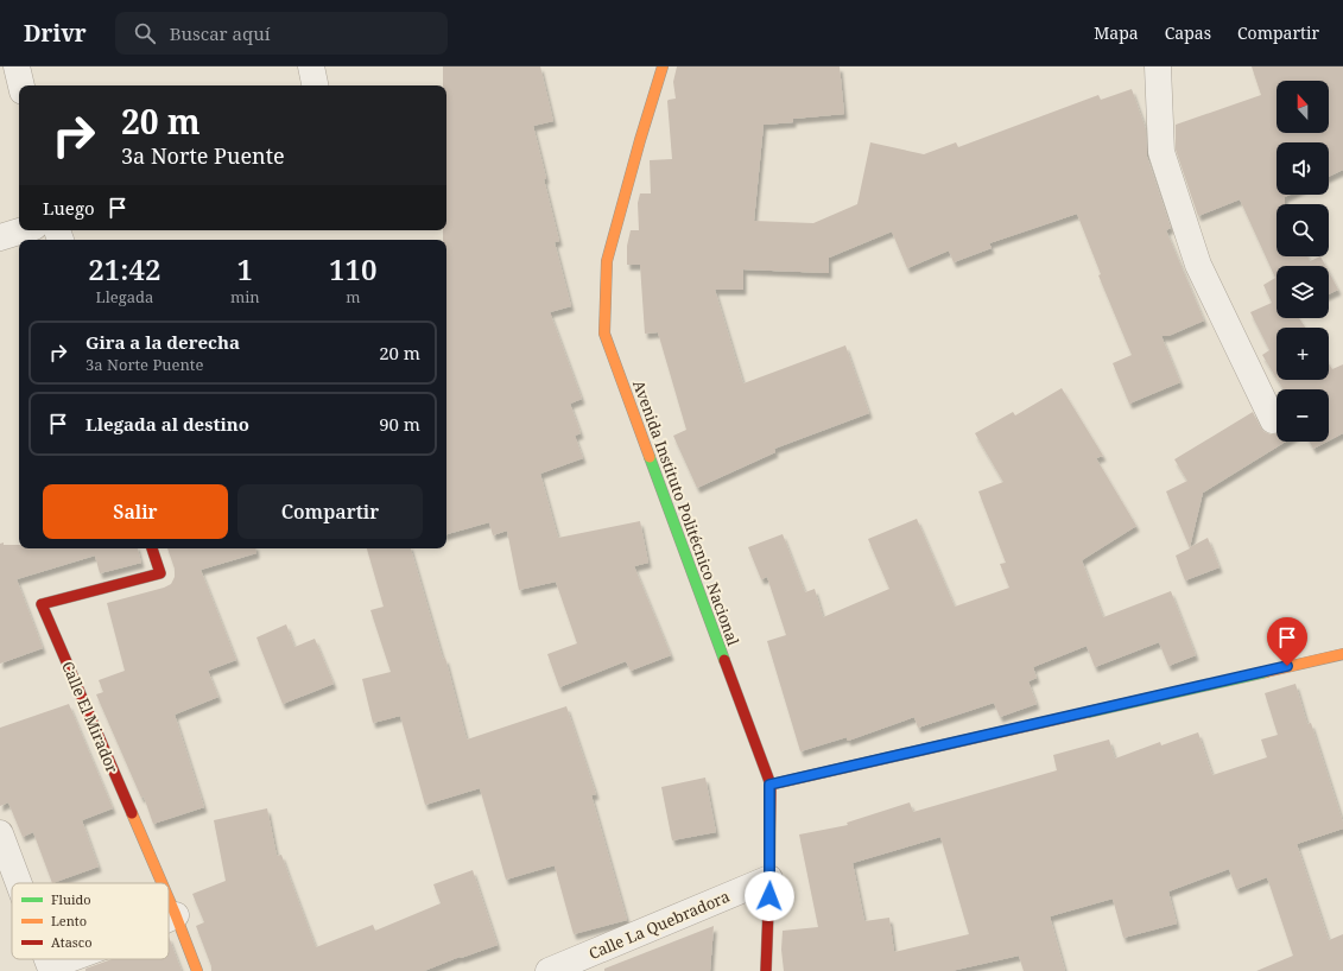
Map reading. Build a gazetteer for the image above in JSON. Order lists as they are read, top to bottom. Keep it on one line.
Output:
{"streets":{"street":["Avenida Instituto Politécnico Nacional","Calle El Mirador","Calle La Quebradora"]},"crossings":[["Avenida Instituto Politécnico Nacional","Calle La Quebradora"]],"legend":["Fluido","Lento","Atasco"],"north":"top","page":{"header":"Drivr","search":"Buscar aquí","nav":["Mapa","Capas","Compartir"],"map_buttons":["+","−"],"turn":["20 m","3a Norte Puente"],"then":"Luego","eta":["21:42","Llegada","1","min","110","m"],"list":[{"name":"Gira a la derecha","note":"3a Norte Puente","value":"20 m"},{"name":"Llegada al destino","value":"90 m"}],"buttons":["Salir","Compartir"]}}
